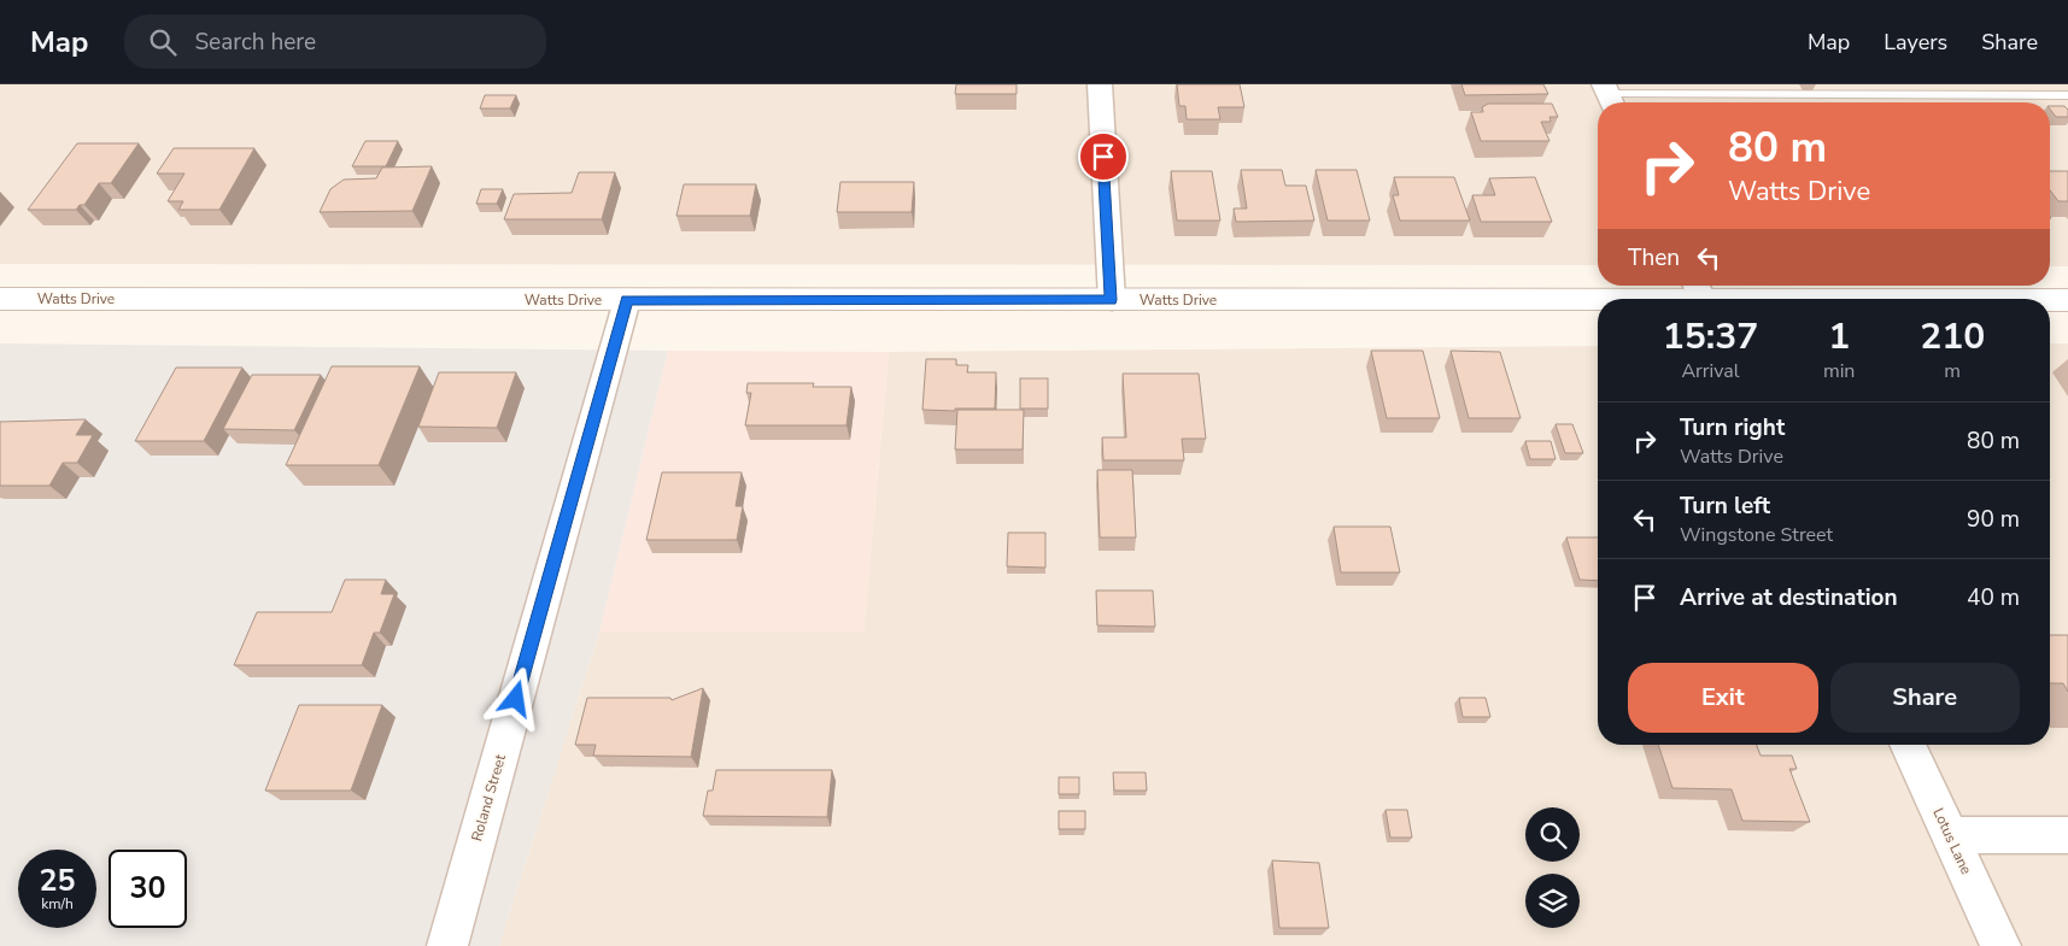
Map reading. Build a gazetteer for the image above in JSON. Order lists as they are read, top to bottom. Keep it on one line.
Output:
{"streets":{"street":["Watts Drive","Roland Street","Lotus Lane"]},"crossings":[["Watts Drive","Roland Street"]],"page":{"header":"Map","search":"Search here","nav":["Map","Layers","Share"],"turn":["80 m","Watts Drive"],"then":"Then","eta":["15:37","Arrival","1","min","210","m"],"list":[{"name":"Turn right","note":"Watts Drive","value":"80 m"},{"name":"Turn left","note":"Wingstone Street","value":"90 m"},{"name":"Arrive at destination","value":"40 m"}],"buttons":["Exit","Share"],"speed":"25 km/h","limit":"30"}}
